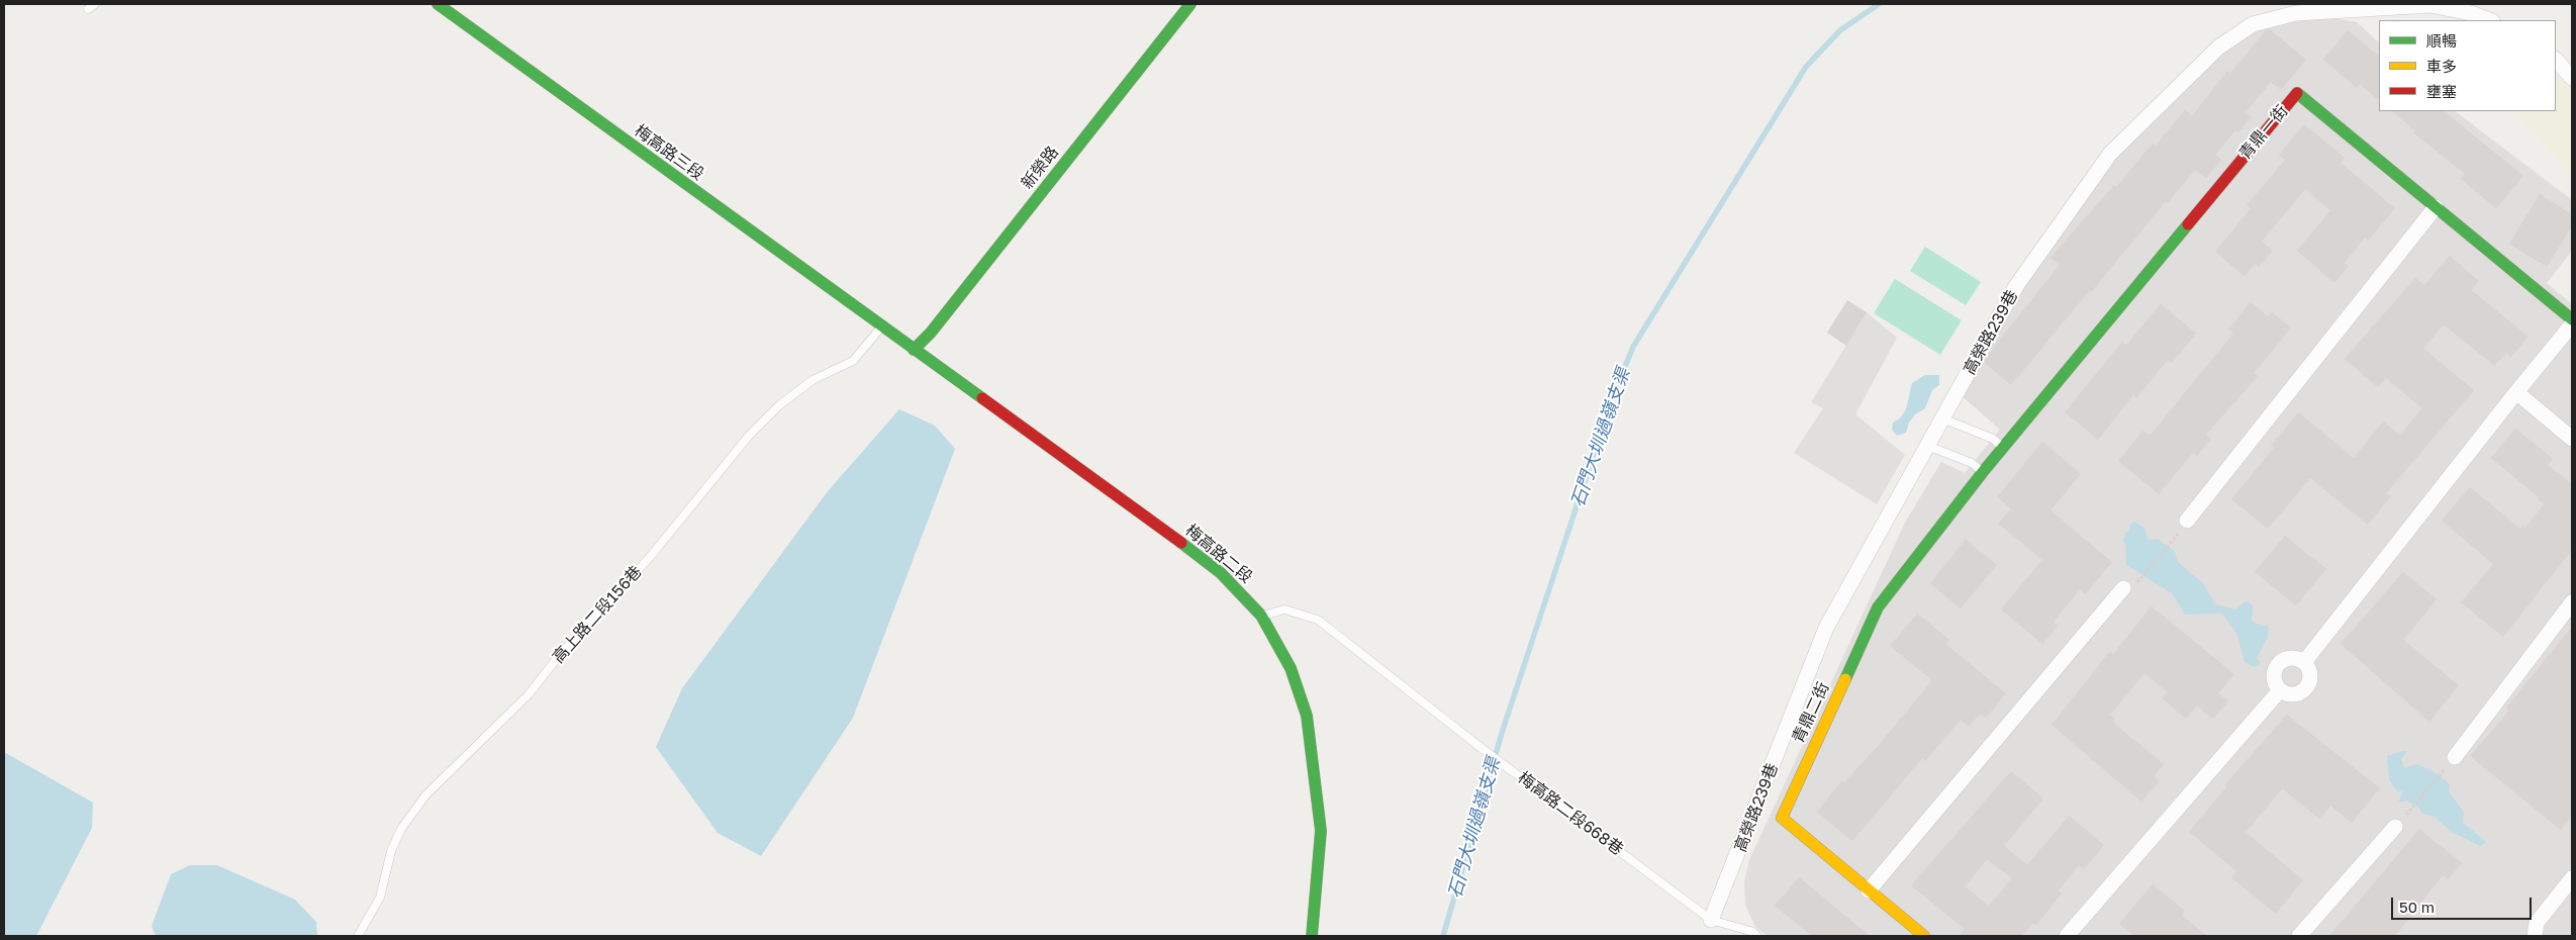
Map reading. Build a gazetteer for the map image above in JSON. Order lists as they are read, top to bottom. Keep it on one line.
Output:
{"streets":{"street":["青鼎一街","梅高路三段","新榮路","高榮路239巷","梅高路二段","青鼎二街"],"lane":["高上路二段156巷","梅高路二段668巷"]},"crossings":[["梅高路三段","梅高路二段"],["梅高路三段","高上路二段156巷"],["新榮路","梅高路二段"],["高榮路239巷","梅高路二段668巷"],["梅高路二段","高上路二段156巷"],["梅高路二段","梅高路二段668巷"]],"water":["石門大圳過嶺支渠"],"legend":["順暢","車多","壅塞"],"scale_bar":"50 m"}
